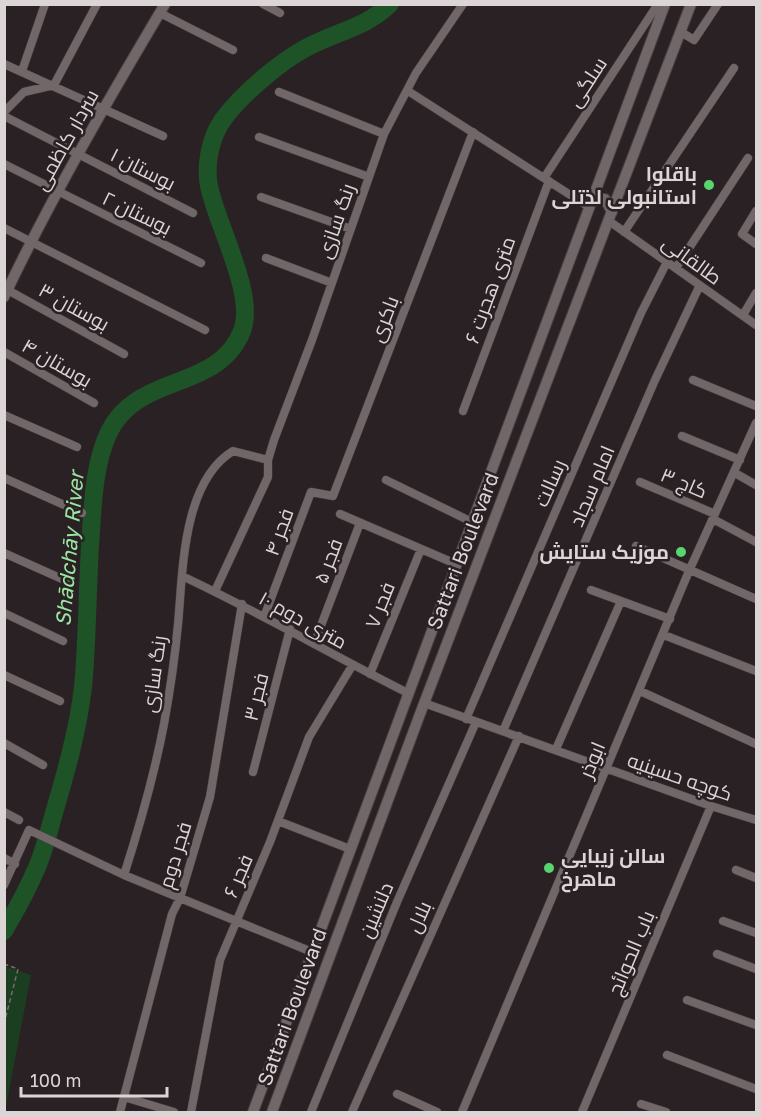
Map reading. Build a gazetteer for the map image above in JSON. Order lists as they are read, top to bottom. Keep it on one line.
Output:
{"streets":{"main road":["سردار کاظمی","Sattari Boulevard"],"street":["سلگی","بوستان ۱","بوستان ۲","رنگ سازی","طالقانی","۶ متری هجرت","بوستان ۳","باکری","بوستان ۴","رسالت","کاج ۳","امام سجاد","فجر ۴","فجر ۵","فجر ۷","۱۰ متری دوم","فجر ۳","ابوذر","کوچه حسینیه","فجر دوم","فجر ۶","دلنشین","بلال","باب الحوائج"]},"crossings":[["سلگی","۶ متری هجرت"],["سردار کاظمی","بوستان ۱"],["سردار کاظمی","بوستان ۲"],["سردار کاظمی","بوستان ۳"],["رنگ سازی","۱۰ متری دوم"],["طالقانی","رسالت"],["طالقانی","امام سجاد"],["طالقانی","Sattari Boulevard"],["باکری","فجر ۴"],["رسالت","کوچه حسینیه"],["کاج ۳","ابوذر"],["امام سجاد","کوچه حسینیه"],["فجر ۴","۱۰ متری دوم"],["Sattari Boulevard","فجر ۵"],["Sattari Boulevard","۱۰ متری دوم"],["Sattari Boulevard","کوچه حسینیه"],["فجر ۵","فجر ۷"],["فجر ۵","۱۰ متری دوم"],["فجر ۷","۱۰ متری دوم"],["۱۰ متری دوم","فجر ۳"],["۱۰ متری دوم","فجر دوم"],["۱۰ متری دوم","فجر ۶"],["ابوذر","کوچه حسینیه"],["کوچه حسینیه","دلنشین"],["کوچه حسینیه","بلال"],["کوچه حسینیه","باب الحوائج"]],"water":["Shādchāy River"],"places":["باقلوا استانبولی لذتلی","موزیک ستایش","سالن زیبایی ماهرخ"],"scale_bar":"100 m"}
